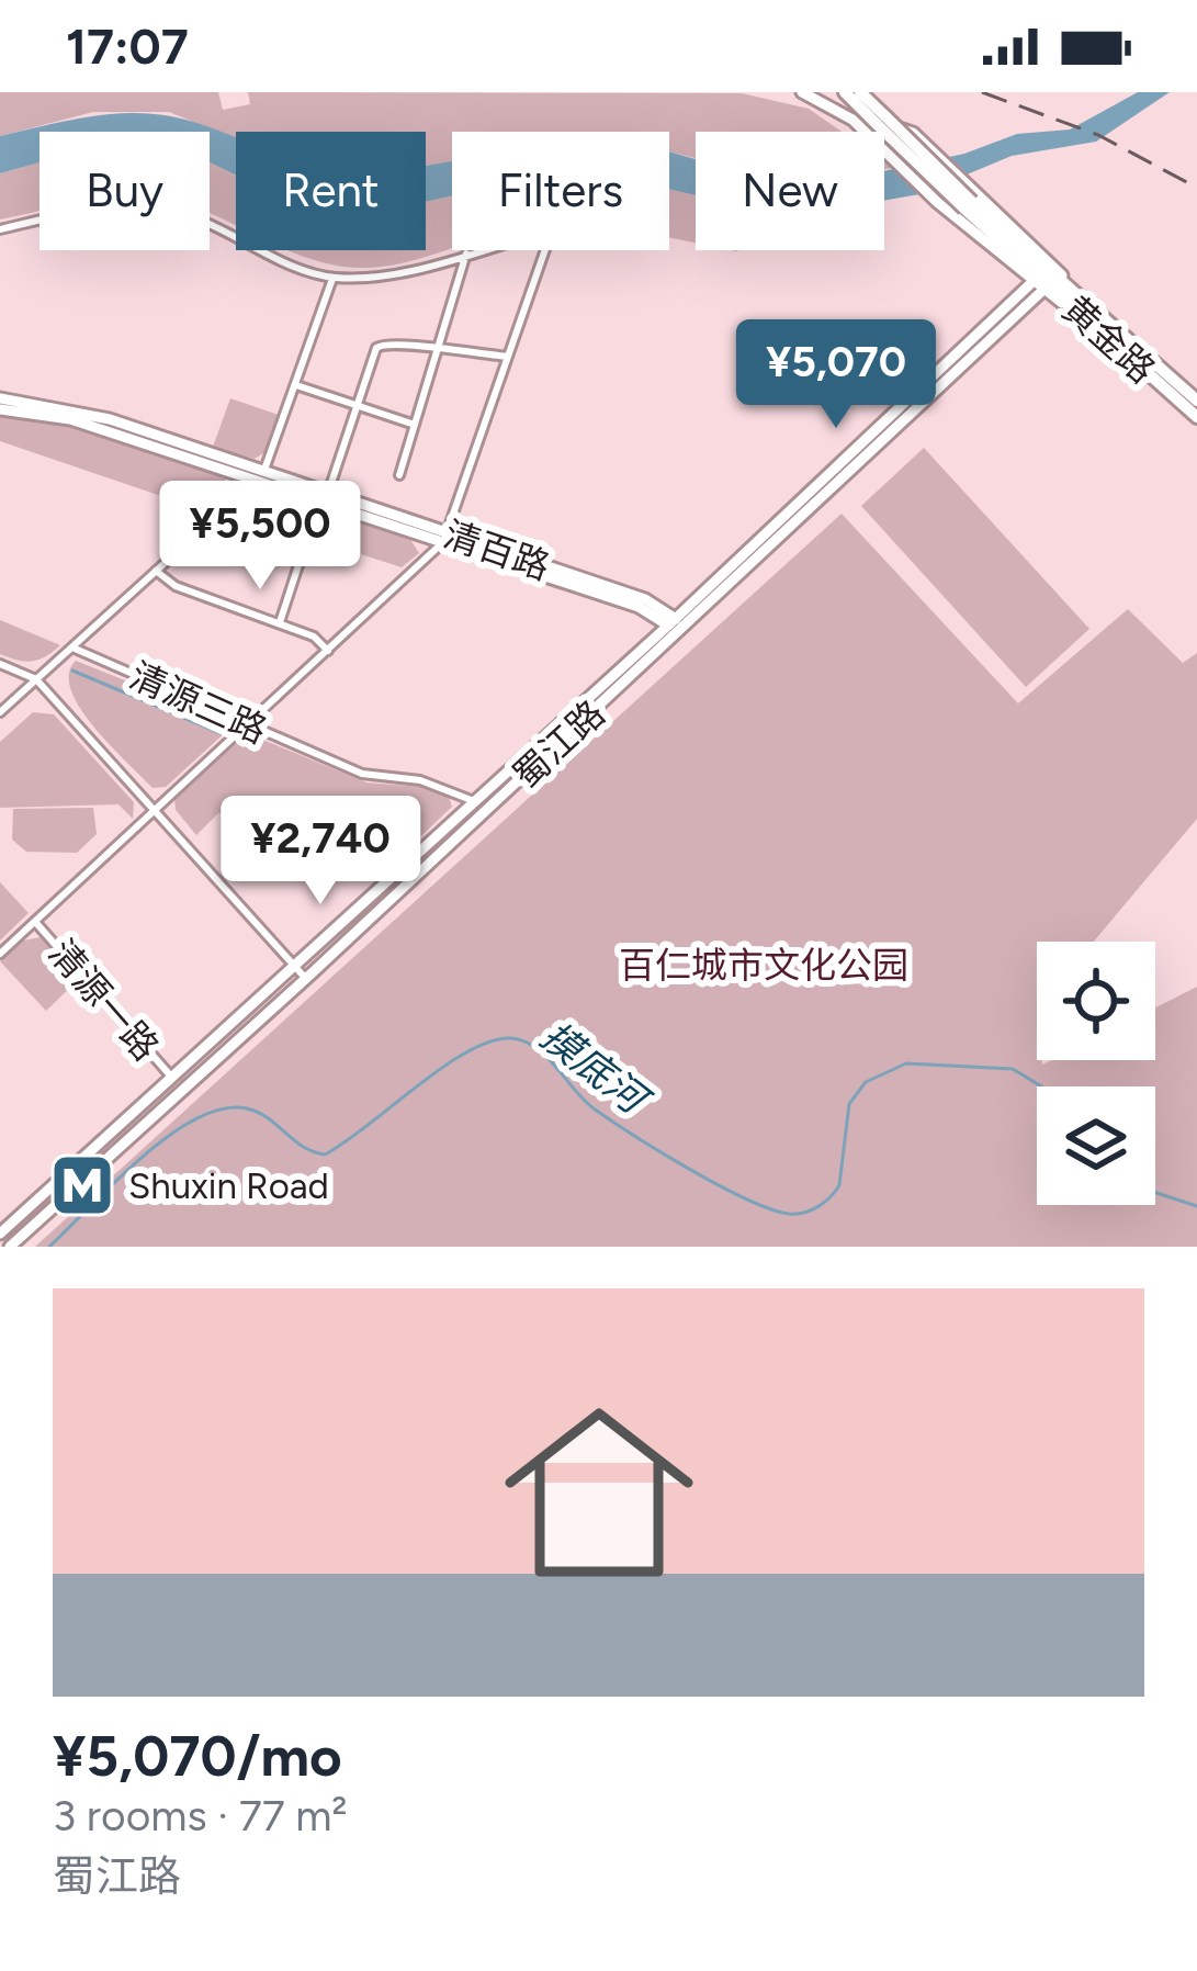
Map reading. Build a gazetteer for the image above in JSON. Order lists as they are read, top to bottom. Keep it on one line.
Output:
{"streets":{"main road":["黄金路"],"street":["清百路","清源三路","蜀江路","清源一路"]},"crossings":[["清百路","蜀江路"],["清源三路","蜀江路"],["蜀江路","清源一路"]],"water":["摸底河"],"parks":["百仁城市文化公园"],"places":{"metro station":["Shuxin Road"]},"page":{"status":"17:07","chip":["Buy","Rent","Filters","New"],"price":["¥5,070","¥5,500","¥2,740"],"list":[{"name":"¥5,070/mo","note":"3 rooms · 77 m² · 蜀江路"}]}}
